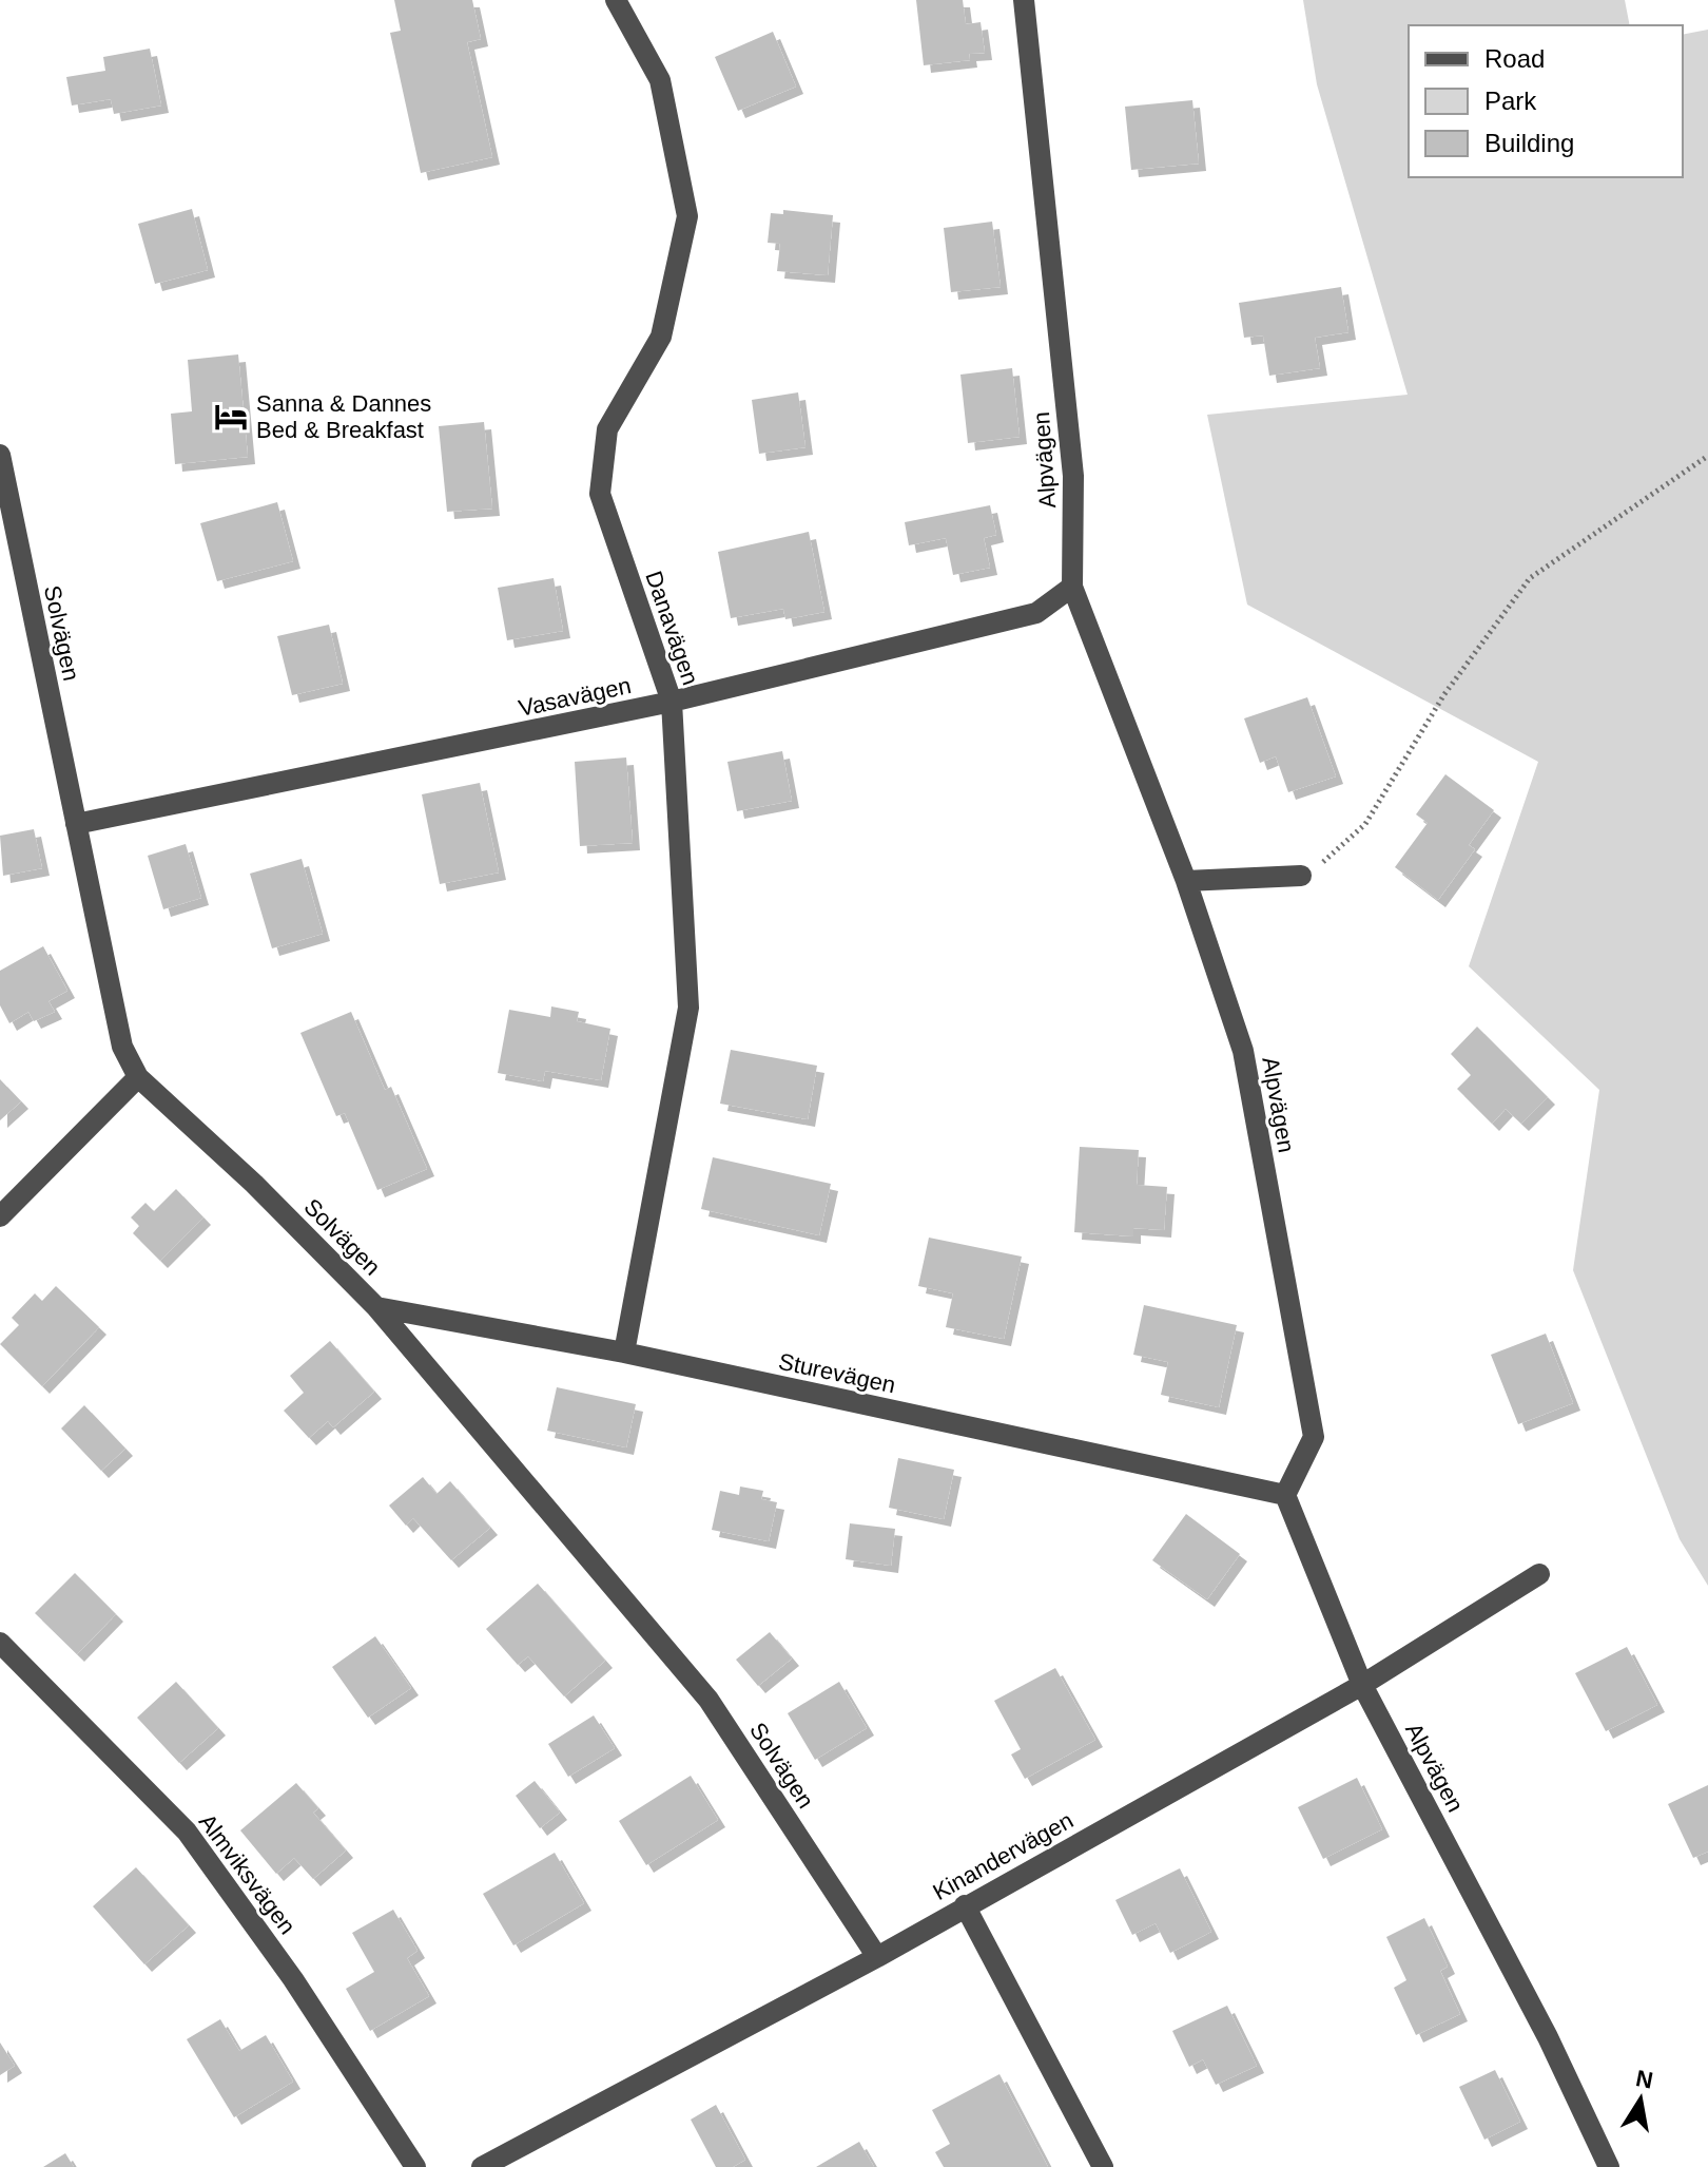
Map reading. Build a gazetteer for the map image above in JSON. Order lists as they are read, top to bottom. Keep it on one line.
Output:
{"streets":{"street":["Alpvägen","Danavägen","Solvägen","Vasavägen","Sturevägen","Kinandervägen","Almviksvägen"]},"crossings":[["Alpvägen","Vasavägen"],["Alpvägen","Sturevägen"],["Alpvägen","Kinandervägen"],["Danavägen","Vasavägen"],["Danavägen","Sturevägen"],["Solvägen","Vasavägen"],["Solvägen","Sturevägen"],["Solvägen","Kinandervägen"]],"places":{"hotel":["Sanna & Dannes Bed & Breakfast"]},"legend":["Road","Park","Building"],"north":"top"}
